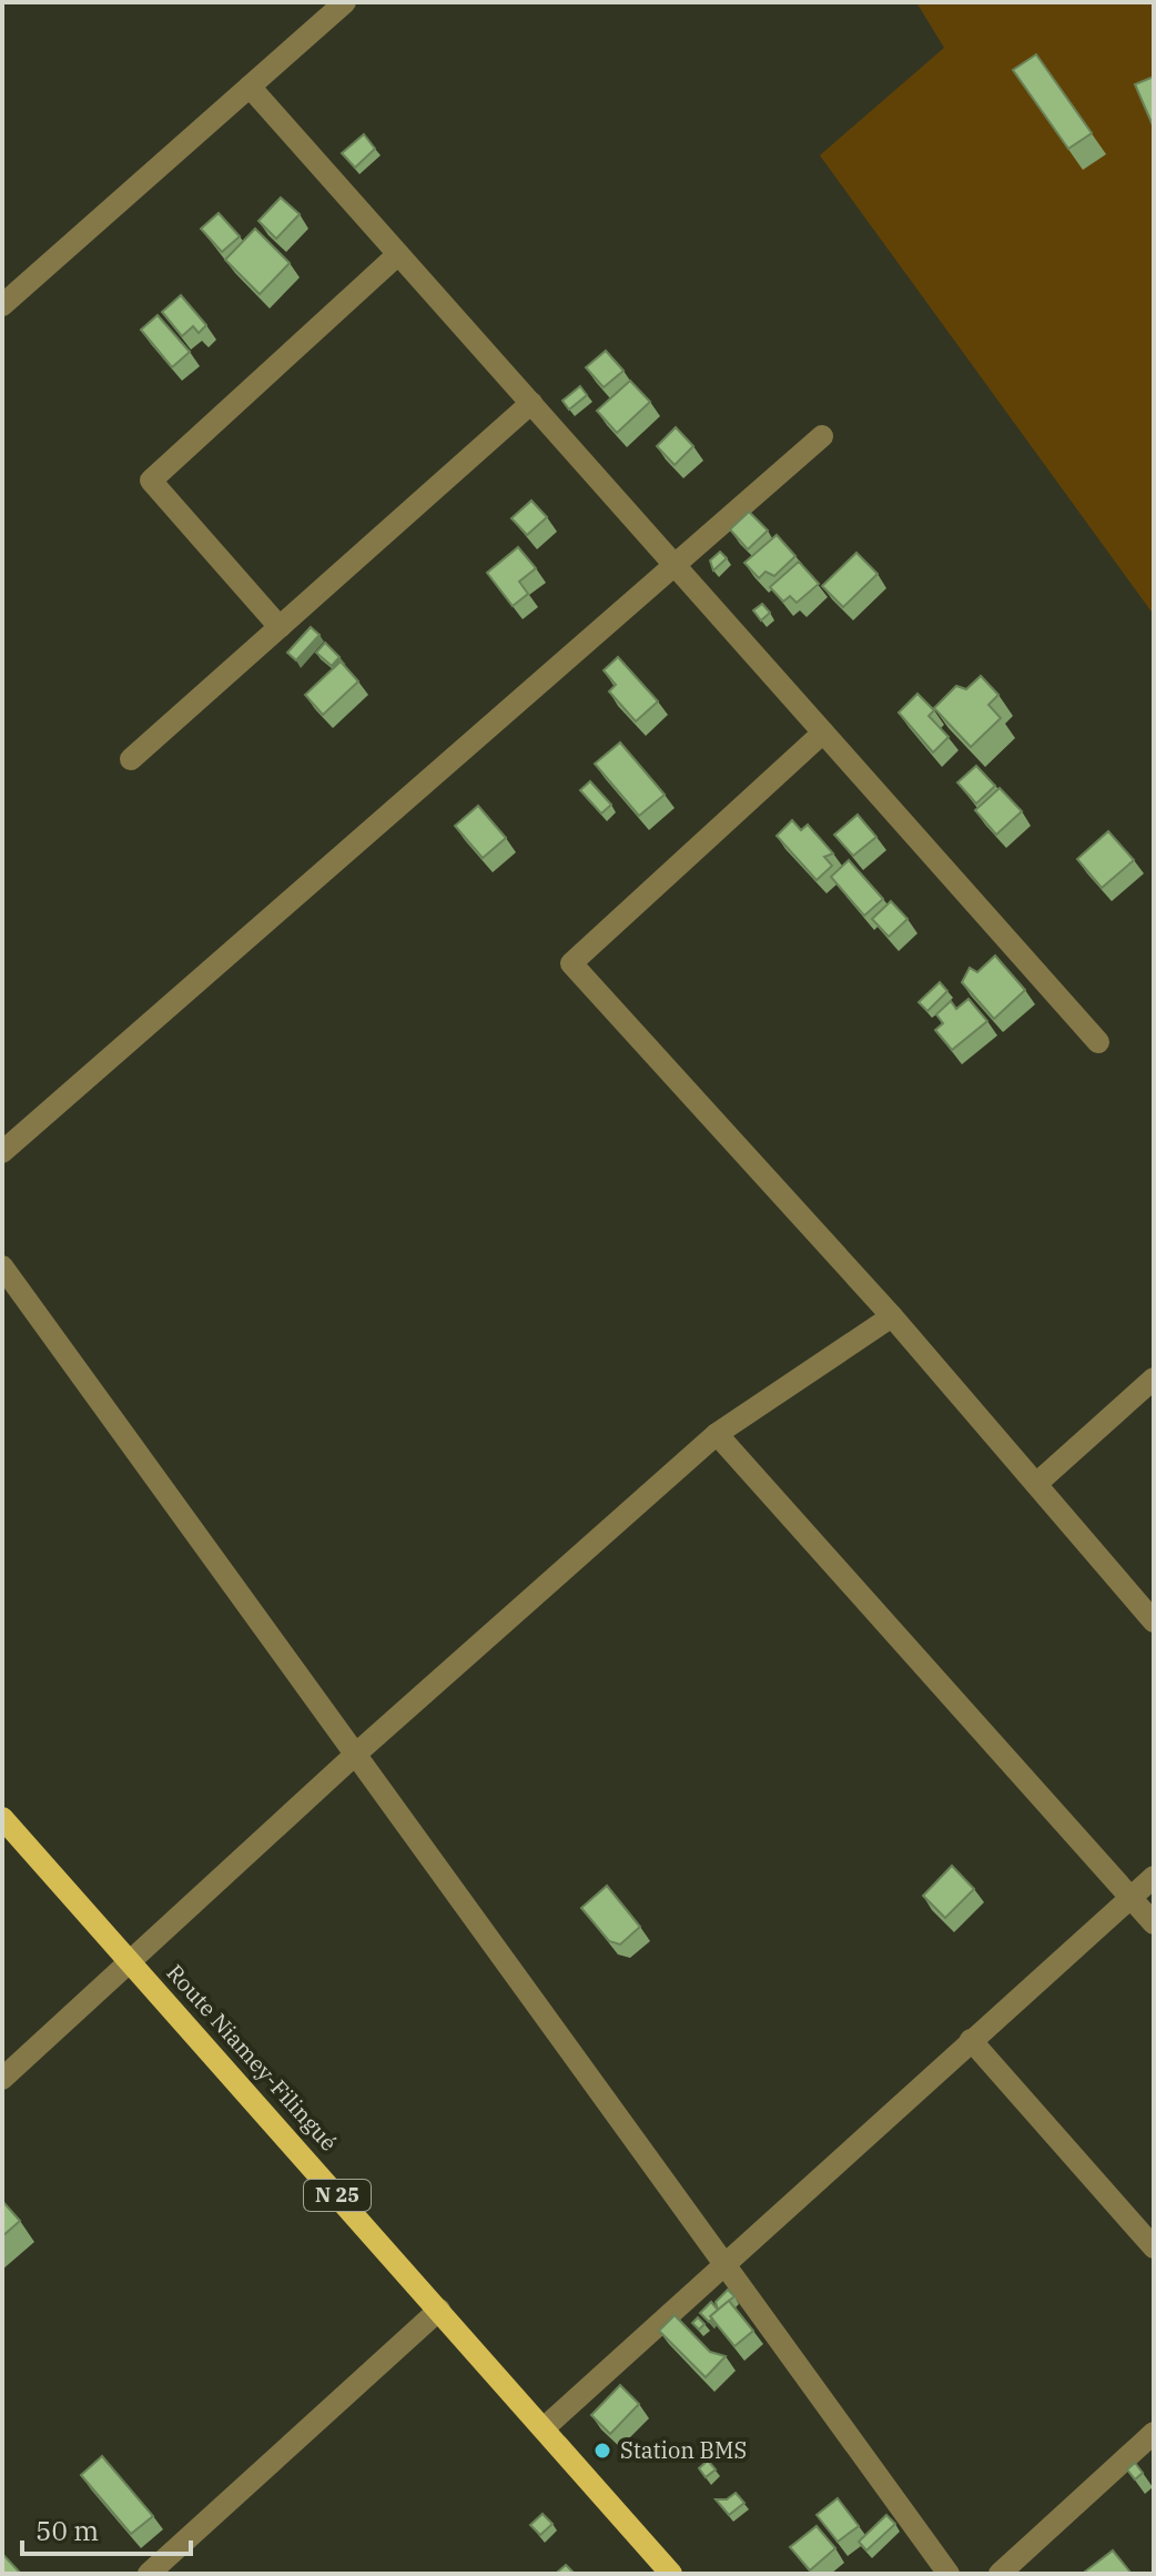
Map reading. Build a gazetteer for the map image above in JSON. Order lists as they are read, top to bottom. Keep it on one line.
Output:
{"streets":{"main road":["Route Niamey-Filingué","N 25"]},"places":["Station BMS"],"scale_bar":"50 m"}
